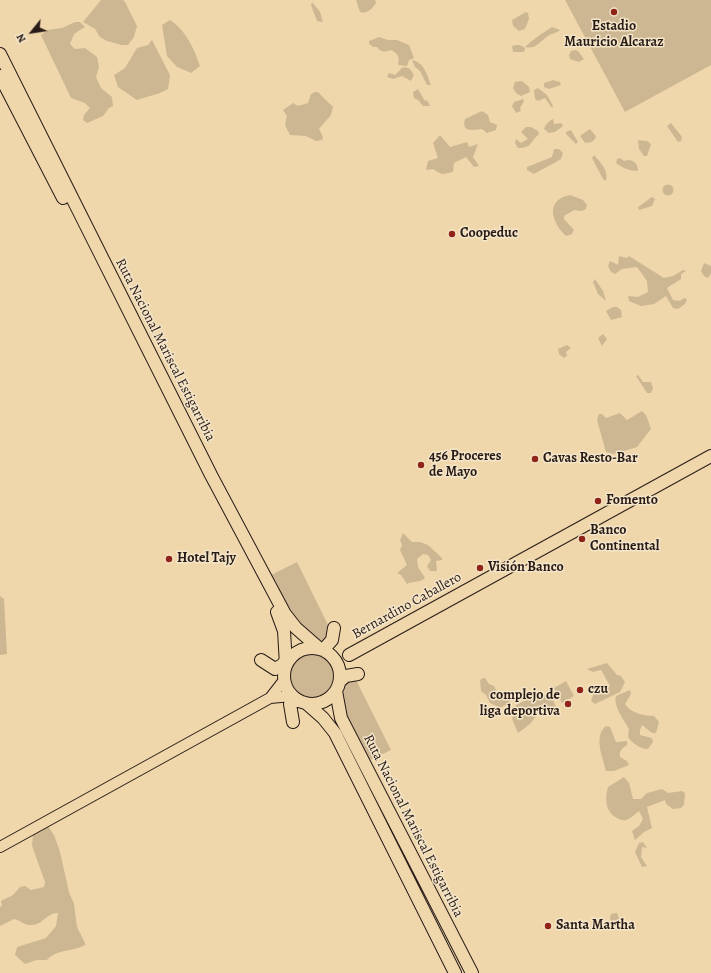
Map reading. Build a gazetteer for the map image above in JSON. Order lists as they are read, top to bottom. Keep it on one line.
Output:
{"streets":{"highway":["Ruta Nacional Mariscal Estigarribia","Bernardino Caballero"]},"places":["Estadio Mauricio Alcaraz","Coopeduc","Cavas Resto-Bar","456 Proceres de Mayo","Fomento","Banco Continental","Hotel Tajy","Visión Banco","czu","complejo de liga deportiva","Santa Martha"],"north":"bottom left"}
